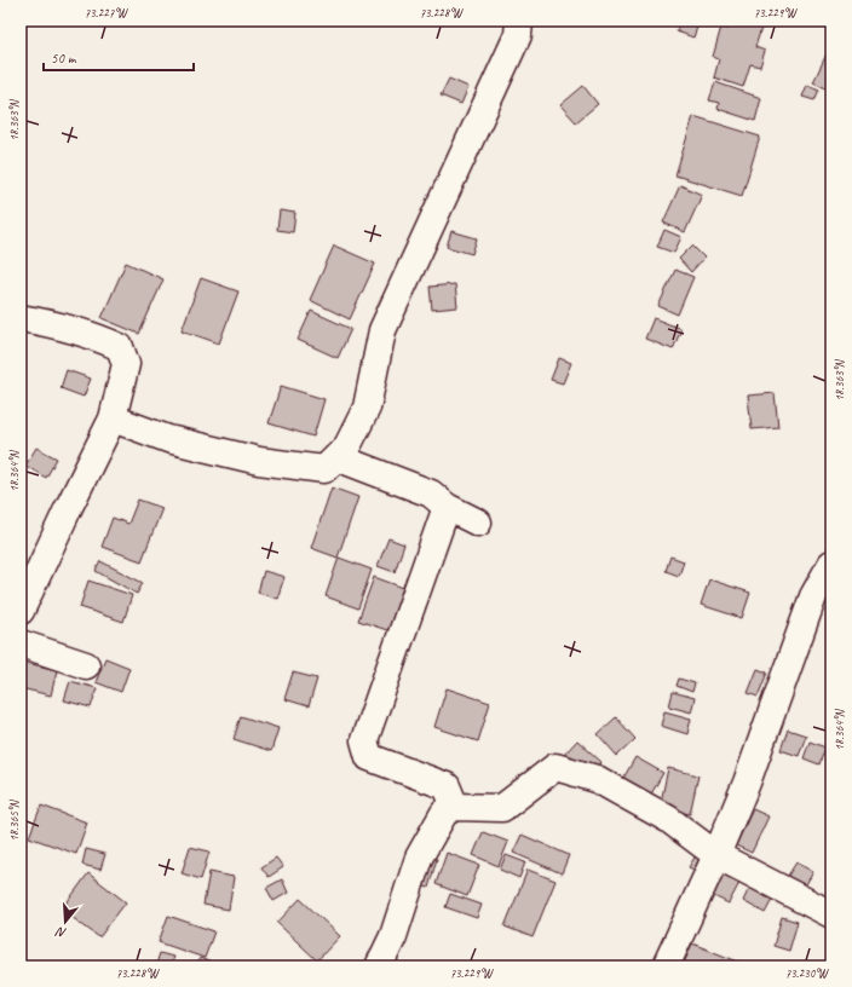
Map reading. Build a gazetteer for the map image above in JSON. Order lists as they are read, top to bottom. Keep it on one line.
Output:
{"scale_bar":"50 m","north":"bottom","coordinates":["73.227°W","73.228°W","73.229°W","18.363°N","18.364°N","18.365°N","73.230°W"]}
